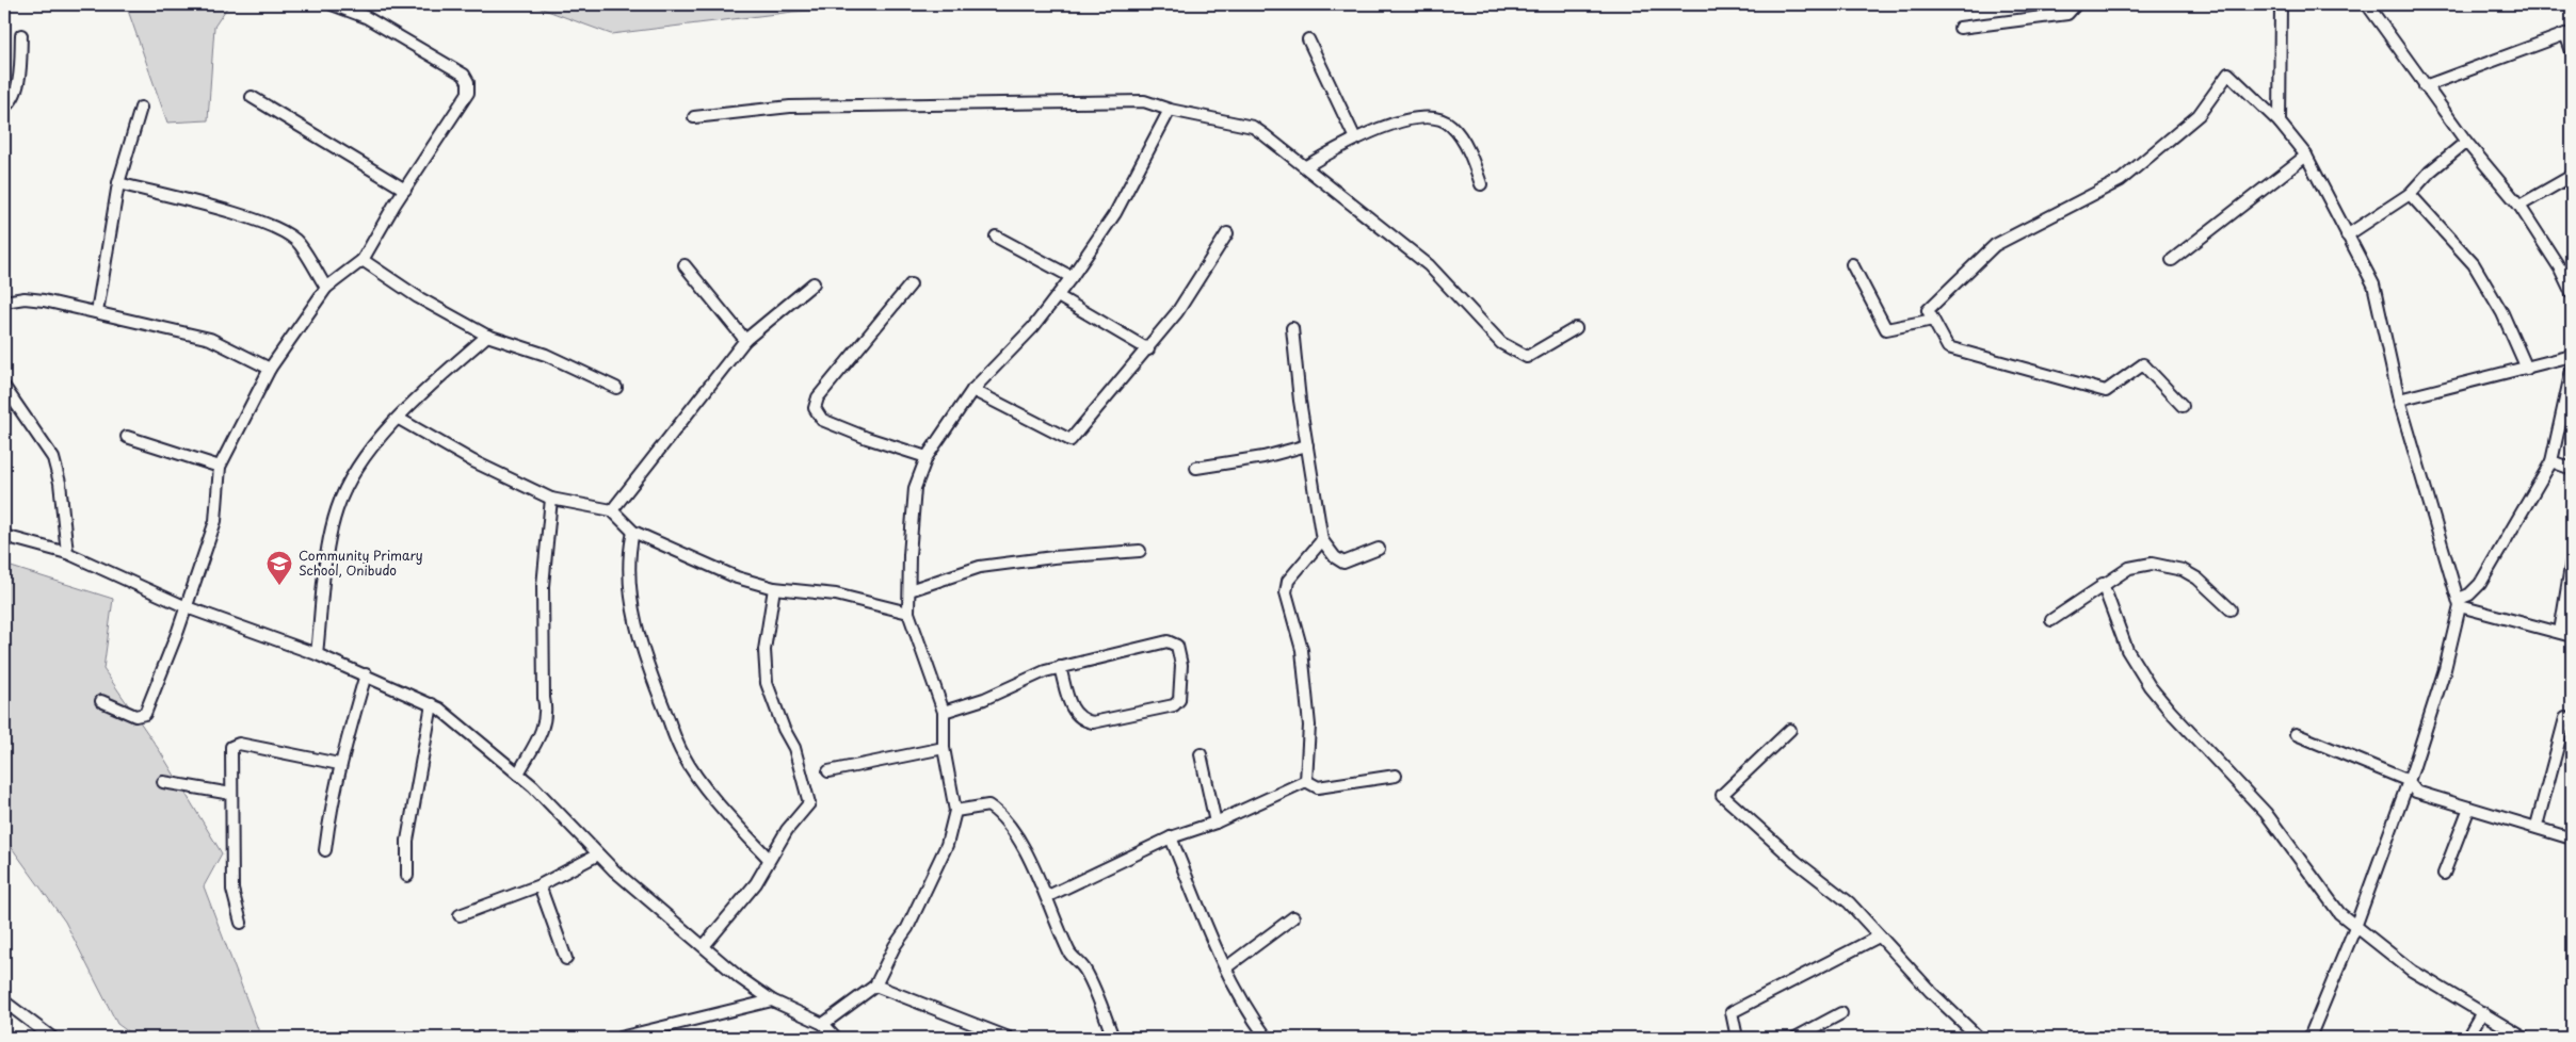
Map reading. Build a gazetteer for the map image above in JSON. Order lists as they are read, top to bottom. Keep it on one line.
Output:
{"places":{"school or university":["Community Primary School, Onibudo"]}}
